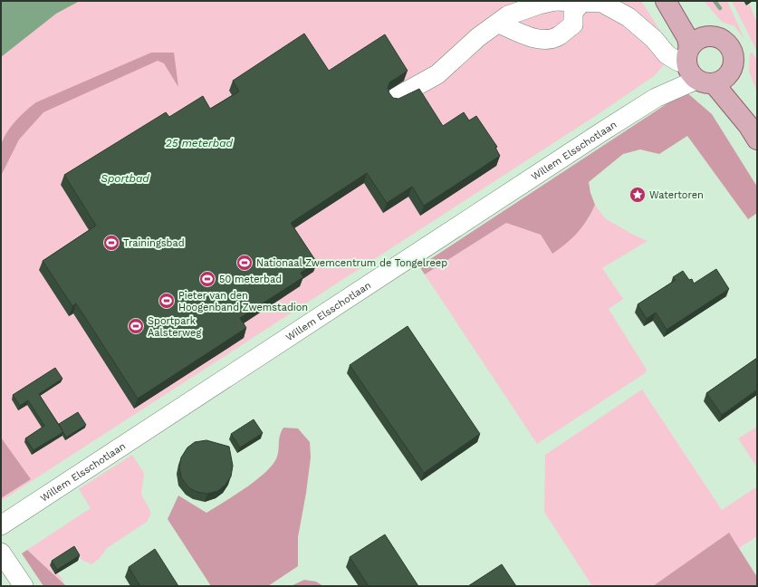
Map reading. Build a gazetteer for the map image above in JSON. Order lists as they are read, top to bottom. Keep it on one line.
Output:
{"streets":{"street":["Willem Elsschotlaan"]},"water":["25 meterbad","Sportbad"],"places":{"place":["Watertoren"],"sports":["Trainingsbad","Nationaal Zwemcentrum de Tongelreep","50 meterbad","Pieter van den Hoogenband Zwemstadion","Sportpark Aalsterweg"]}}
